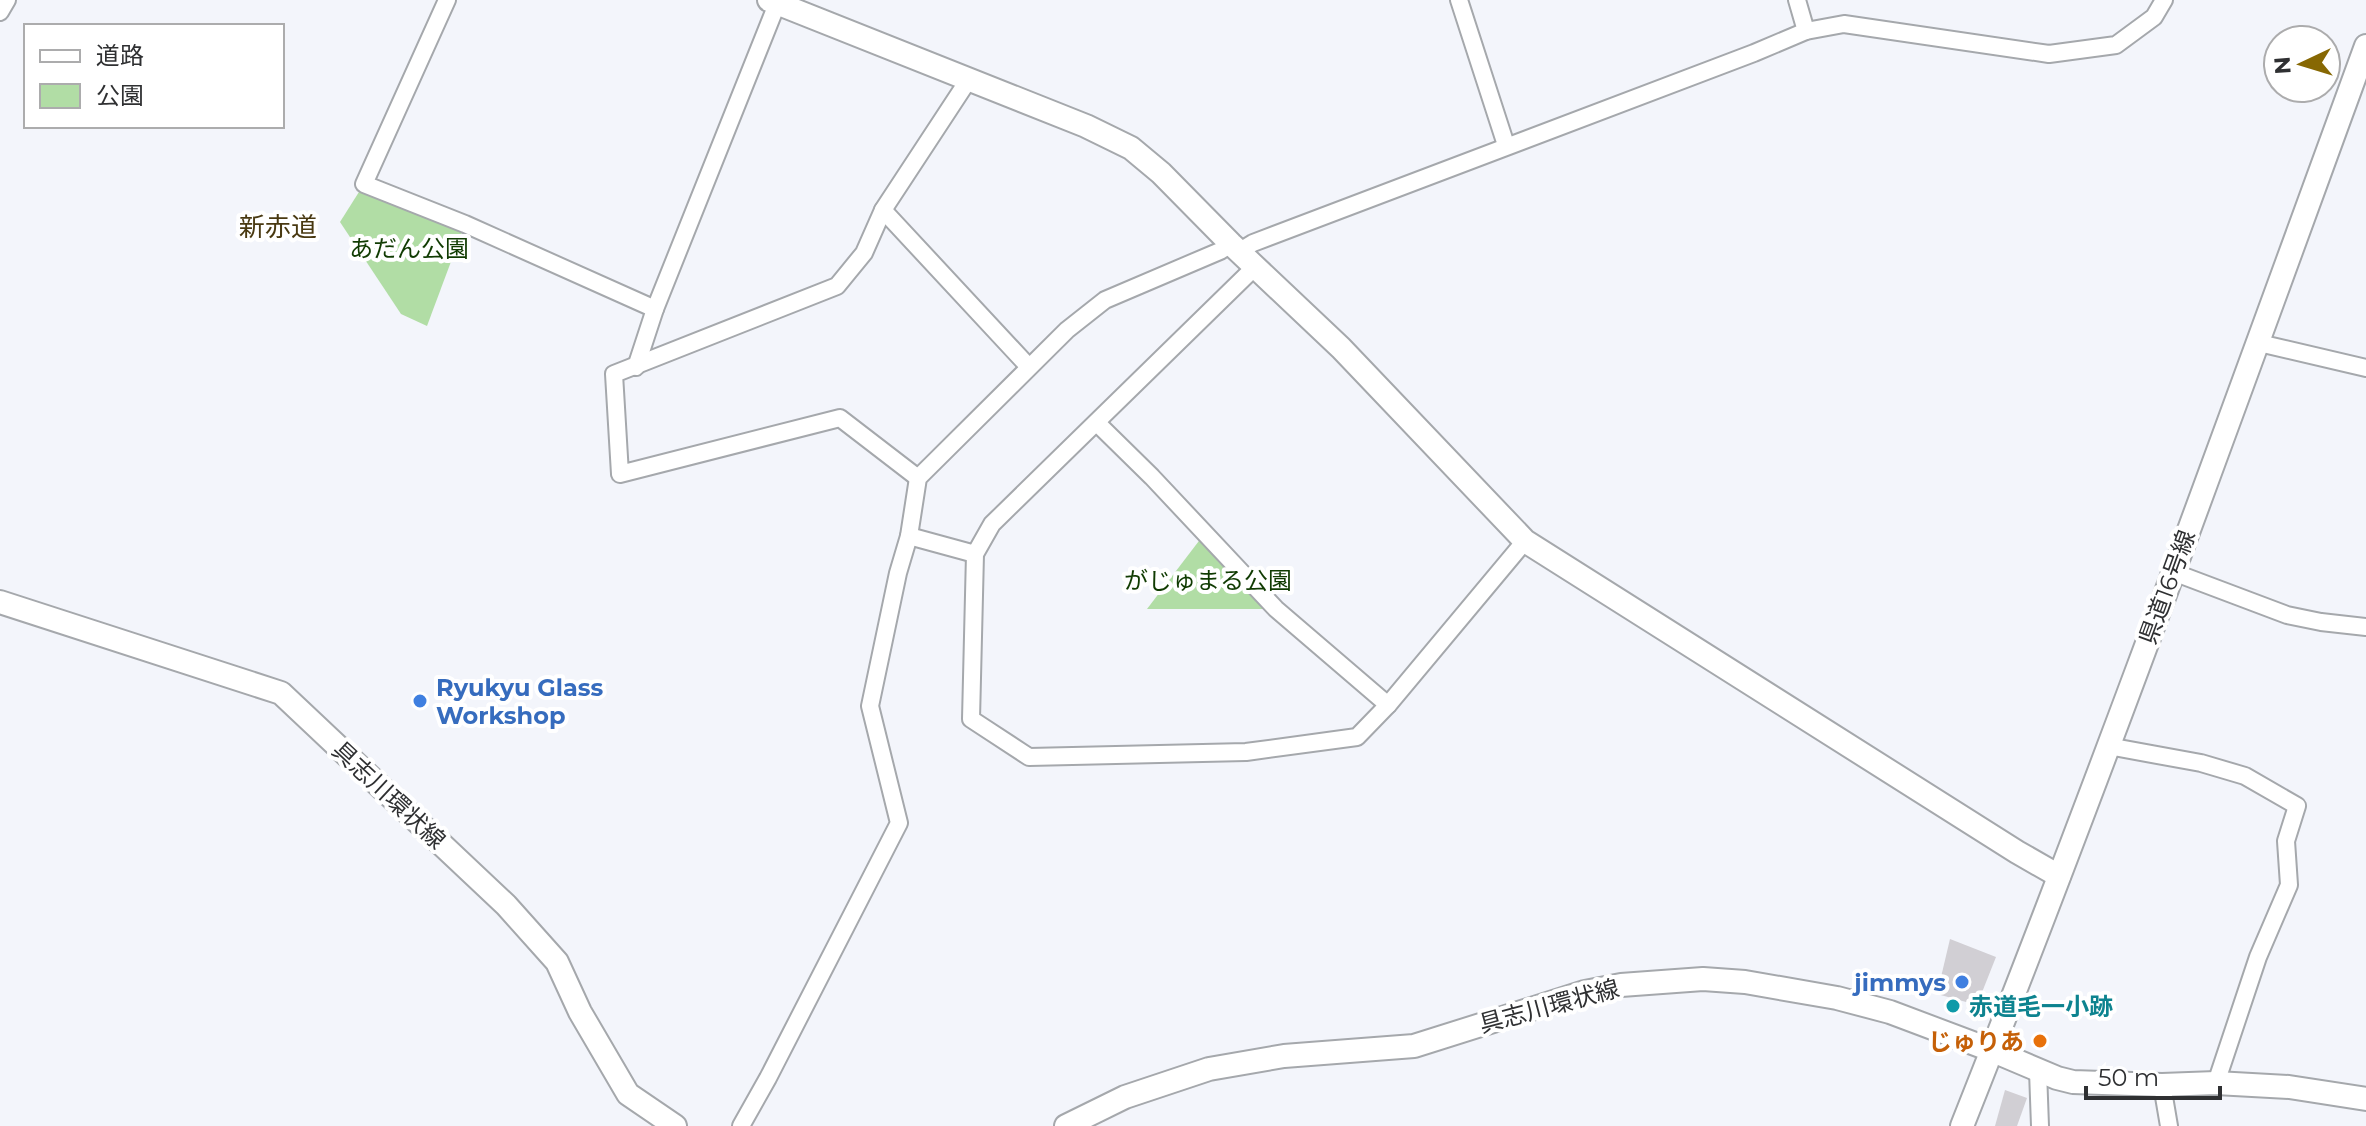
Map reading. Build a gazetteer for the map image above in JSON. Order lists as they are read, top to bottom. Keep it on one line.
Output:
{"streets":{"main road":["県道16号線","具志川環状線"]},"crossings":[["県道16号線","具志川環状線"]],"districts":["新赤道"],"parks":["あだん公園","がじゅまる公園"],"places":["Ryukyu Glass Workshop","jimmys","赤道毛一小跡","じゅりあ"],"legend":["道路","公園"],"scale_bar":"50 m","north":"left"}
